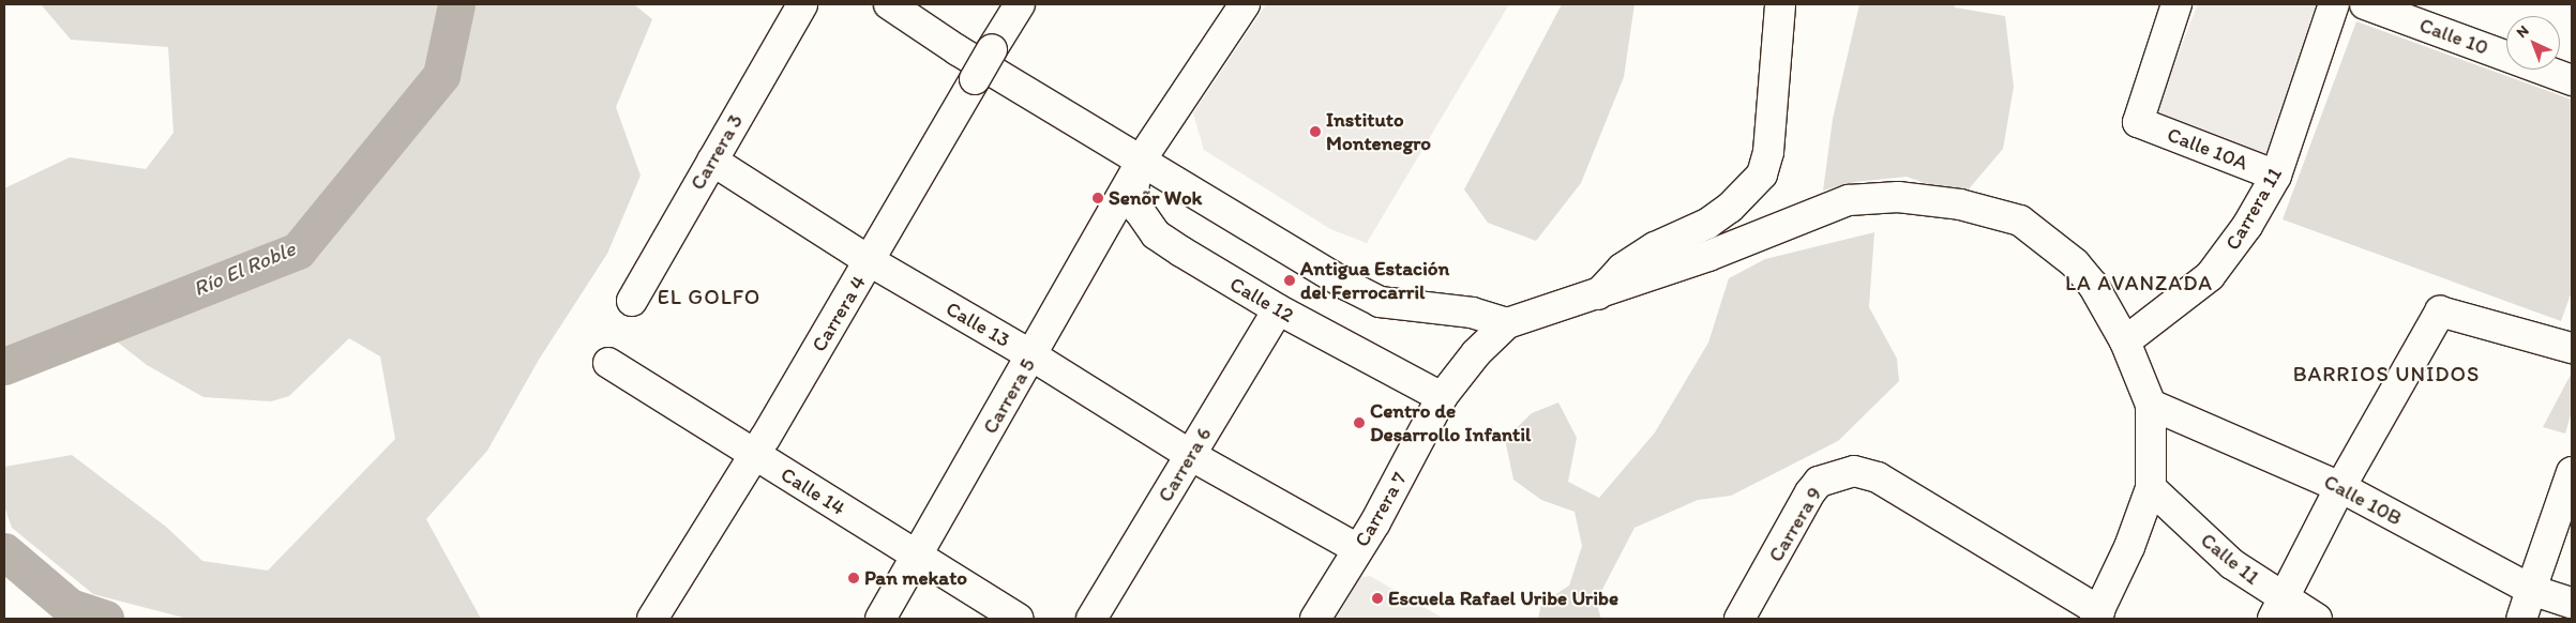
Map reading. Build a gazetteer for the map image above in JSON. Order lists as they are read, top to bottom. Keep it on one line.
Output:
{"streets":{"street":["Calle 10","Calle 10A","Carrera 3","Carrera 11","Calle 12","Carrera 4","Calle 13","Carrera 5","Carrera 6","Calle 14","Calle 10B","Carrera 7","Carrera 9","Calle 11"]},"crossings":[["Calle 10A","Carrera 11"],["Carrera 3","Calle 13"],["Calle 12","Carrera 5"],["Calle 12","Carrera 6"],["Calle 12","Carrera 7"],["Carrera 4","Calle 13"],["Carrera 4","Calle 14"],["Calle 13","Carrera 5"],["Calle 13","Carrera 6"],["Calle 13","Carrera 7"],["Carrera 5","Calle 14"]],"districts":["LA AVANZADA","EL GOLFO","BARRIOS UNIDOS"],"water":["Río El Roble"],"places":["Instituto Montenegro","Senõr Wok","Antigua Estación del Ferrocarril","Centro de Desarrollo Infantil","Pan mekato","Escuela Rafael Uribe Uribe"],"north":"top left"}
